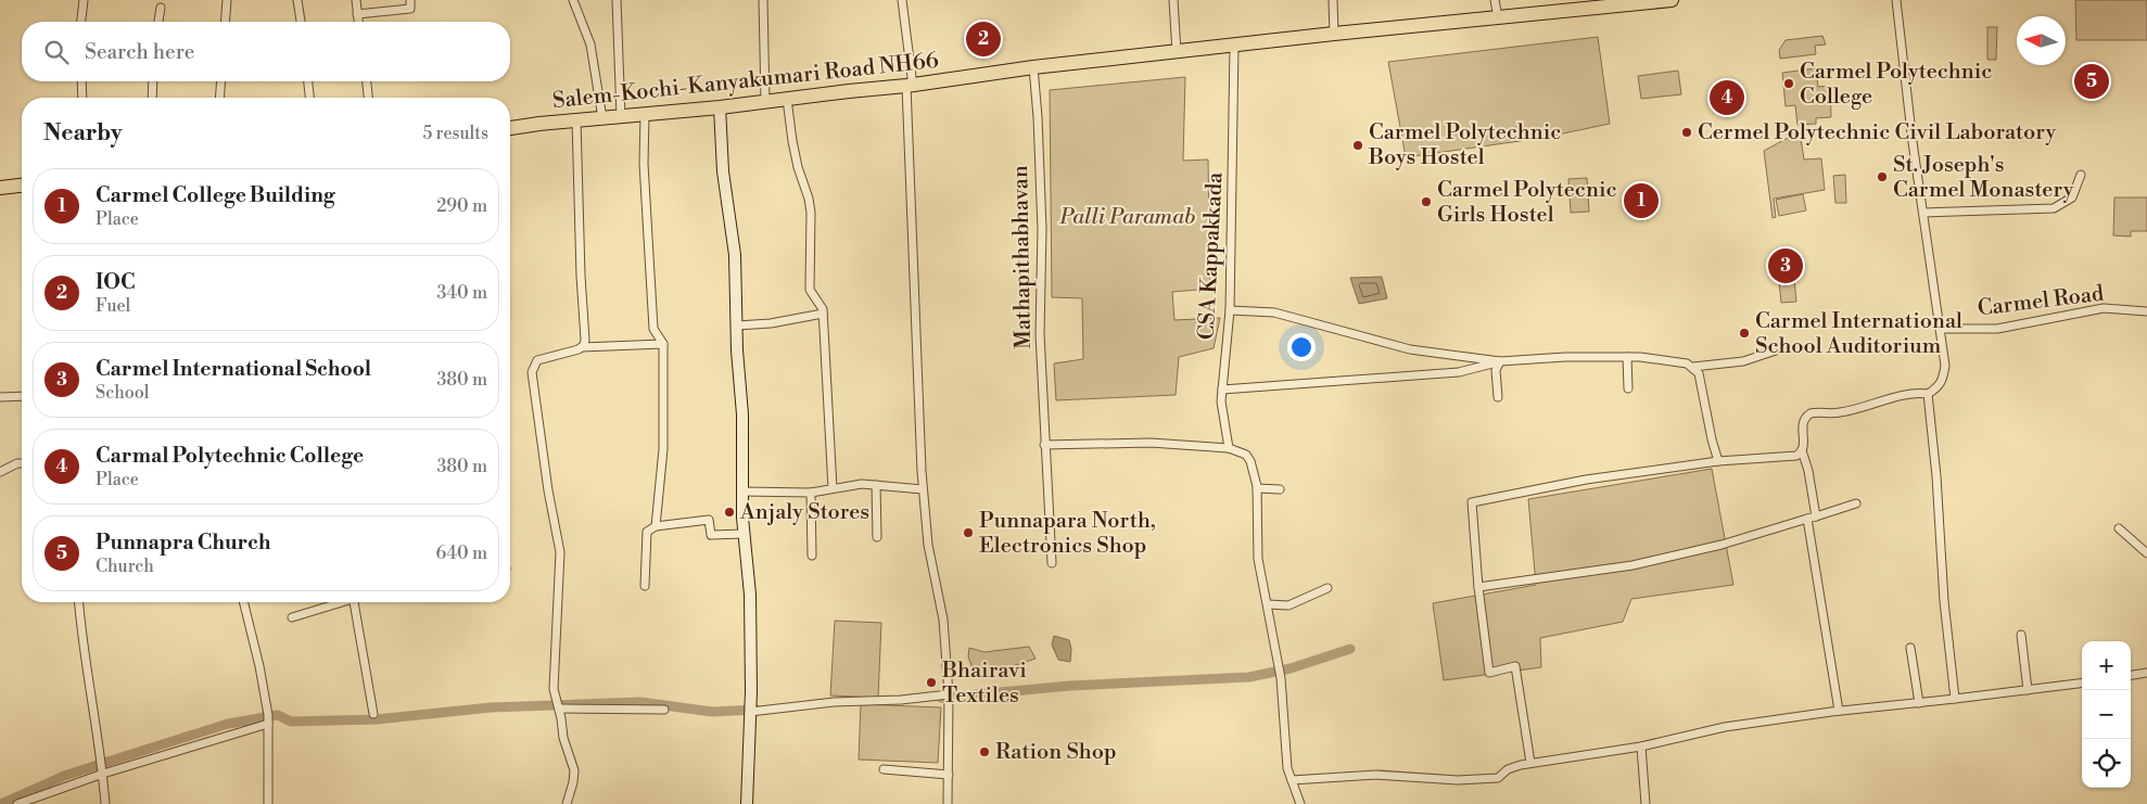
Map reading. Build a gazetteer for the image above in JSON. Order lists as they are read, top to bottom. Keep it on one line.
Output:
{"streets":{"highway":["Salem-Kochi-Kanyakumari Road NH66"],"street":["CSA Kappakkada","Mathapithabhavan","Carmel Road"]},"crossings":[["Salem-Kochi-Kanyakumari Road NH66","CSA Kappakkada"],["Salem-Kochi-Kanyakumari Road NH66","Mathapithabhavan"]],"parks":["Palli Paramab"],"places":["Carmel Polytechnic College","Cermel Polytechnic Civil Laboratory","Carmel Polytechnic Boys Hostel","St. Joseph's Carmel Monastery","Carmel Polytecnic Girls Hostel","Carmel International School Auditorium","Anjaly Stores","Punnapara North, Electronics Shop","Bhairavi Textiles","Ration Shop"],"north":"left","page":{"pins":["2","5","4","1","3"],"search":"Search here","heading":["Nearby","5 results"],"list":[{"mark":"1","name":"Carmel College Building","note":"Place","value":"290 m"},{"mark":"2","name":"IOC","note":"Fuel","value":"340 m"},{"mark":"3","name":"Carmel International School","note":"School","value":"380 m"},{"mark":"4","name":"Carmal Polytechnic College","note":"Place","value":"380 m"},{"mark":"5","name":"Punnapra Church","note":"Church","value":"640 m"}],"map_buttons":["+","−"]}}
